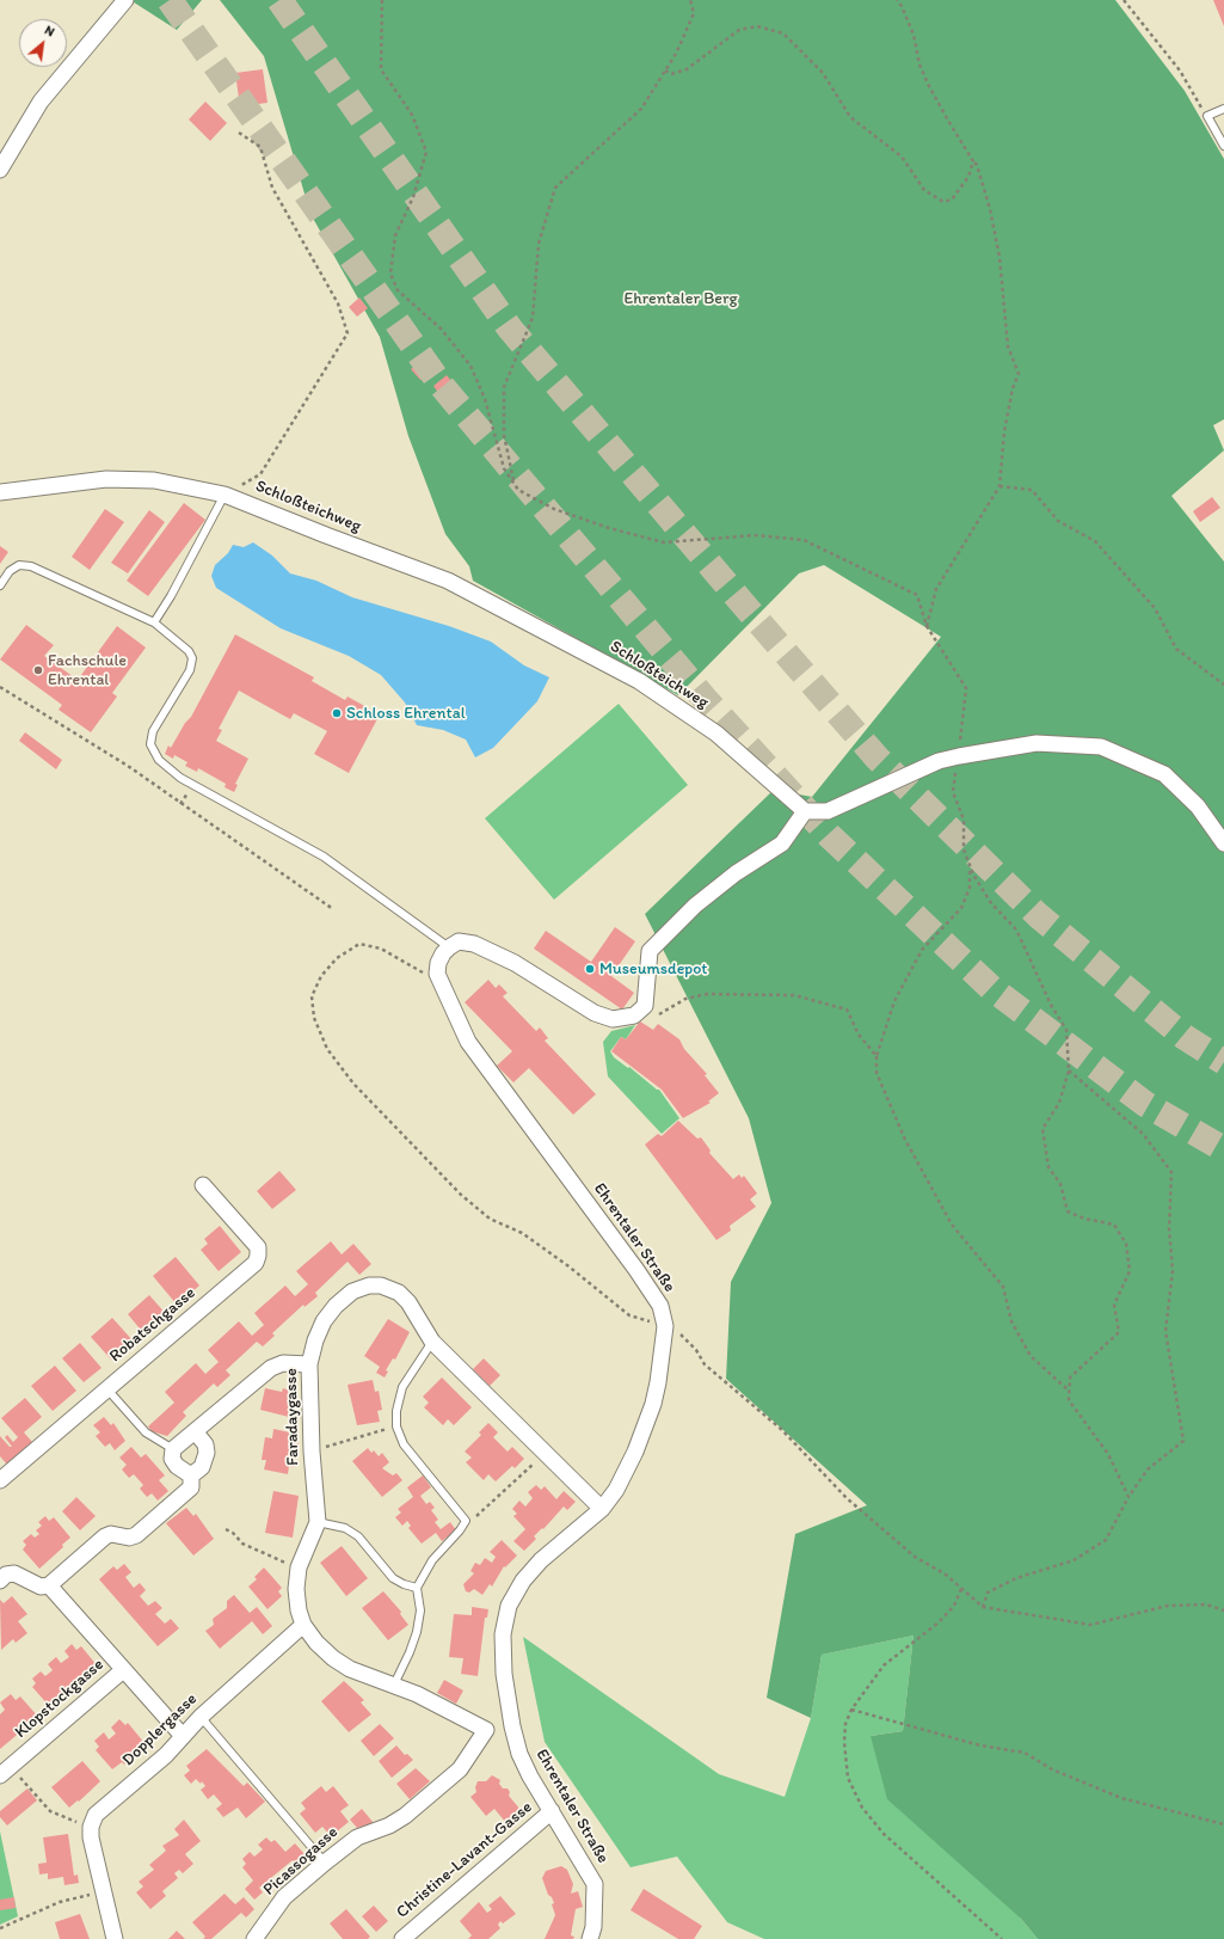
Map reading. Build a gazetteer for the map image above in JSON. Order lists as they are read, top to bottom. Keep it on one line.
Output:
{"streets":{"street":["Schloßteichweg","Ehrentaler Straße","Robatschgasse","Faradaygasse","Klopstockgasse","Dopplergasse","Christine-Lavant-Gasse","Picassogasse"]},"crossings":[["Ehrentaler Straße","Faradaygasse"],["Ehrentaler Straße","Christine-Lavant-Gasse"],["Faradaygasse","Dopplergasse"],["Faradaygasse","Picassogasse"],["Klopstockgasse","Dopplergasse"]],"parks":["Ehrentaler Berg"],"places":["Fachschule Ehrental","Schloss Ehrental","Museumsdepot"],"north":"top right"}
